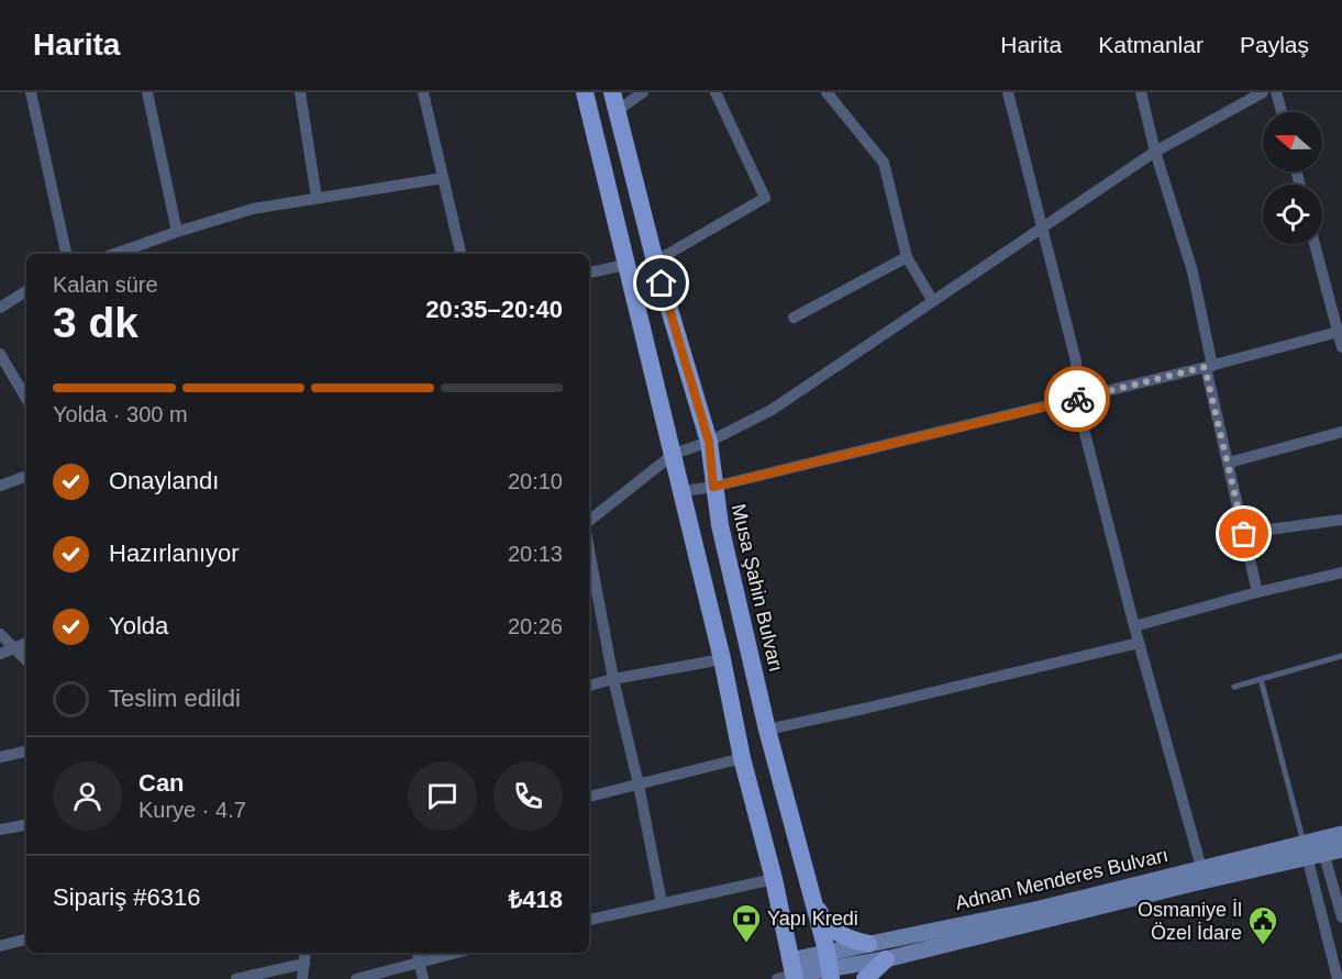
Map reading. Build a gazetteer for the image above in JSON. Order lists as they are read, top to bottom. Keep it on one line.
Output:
{"streets":{"main road":["Musa Şahin Bulvarı","Adnan Menderes Bulvarı"]},"crossings":[["Musa Şahin Bulvarı","Adnan Menderes Bulvarı"]],"places":{"bank":["Yapı Kredi"],"public building":["Osmaniye İl Özel İdare"]},"north":"left","page":{"header":"Harita","nav":["Harita","Katmanlar","Paylaş"],"heading":["3 dk","Kalan süre","20:35–20:40"],"panel":["Can","Kurye · 4.7","Sipariş #6316","₺418"],"bar":"Yolda · 300 m","list":[["Onaylandı","20:10"],["Hazırlanıyor","20:13"],["Yolda","20:26"],"Teslim edildi"]}}
